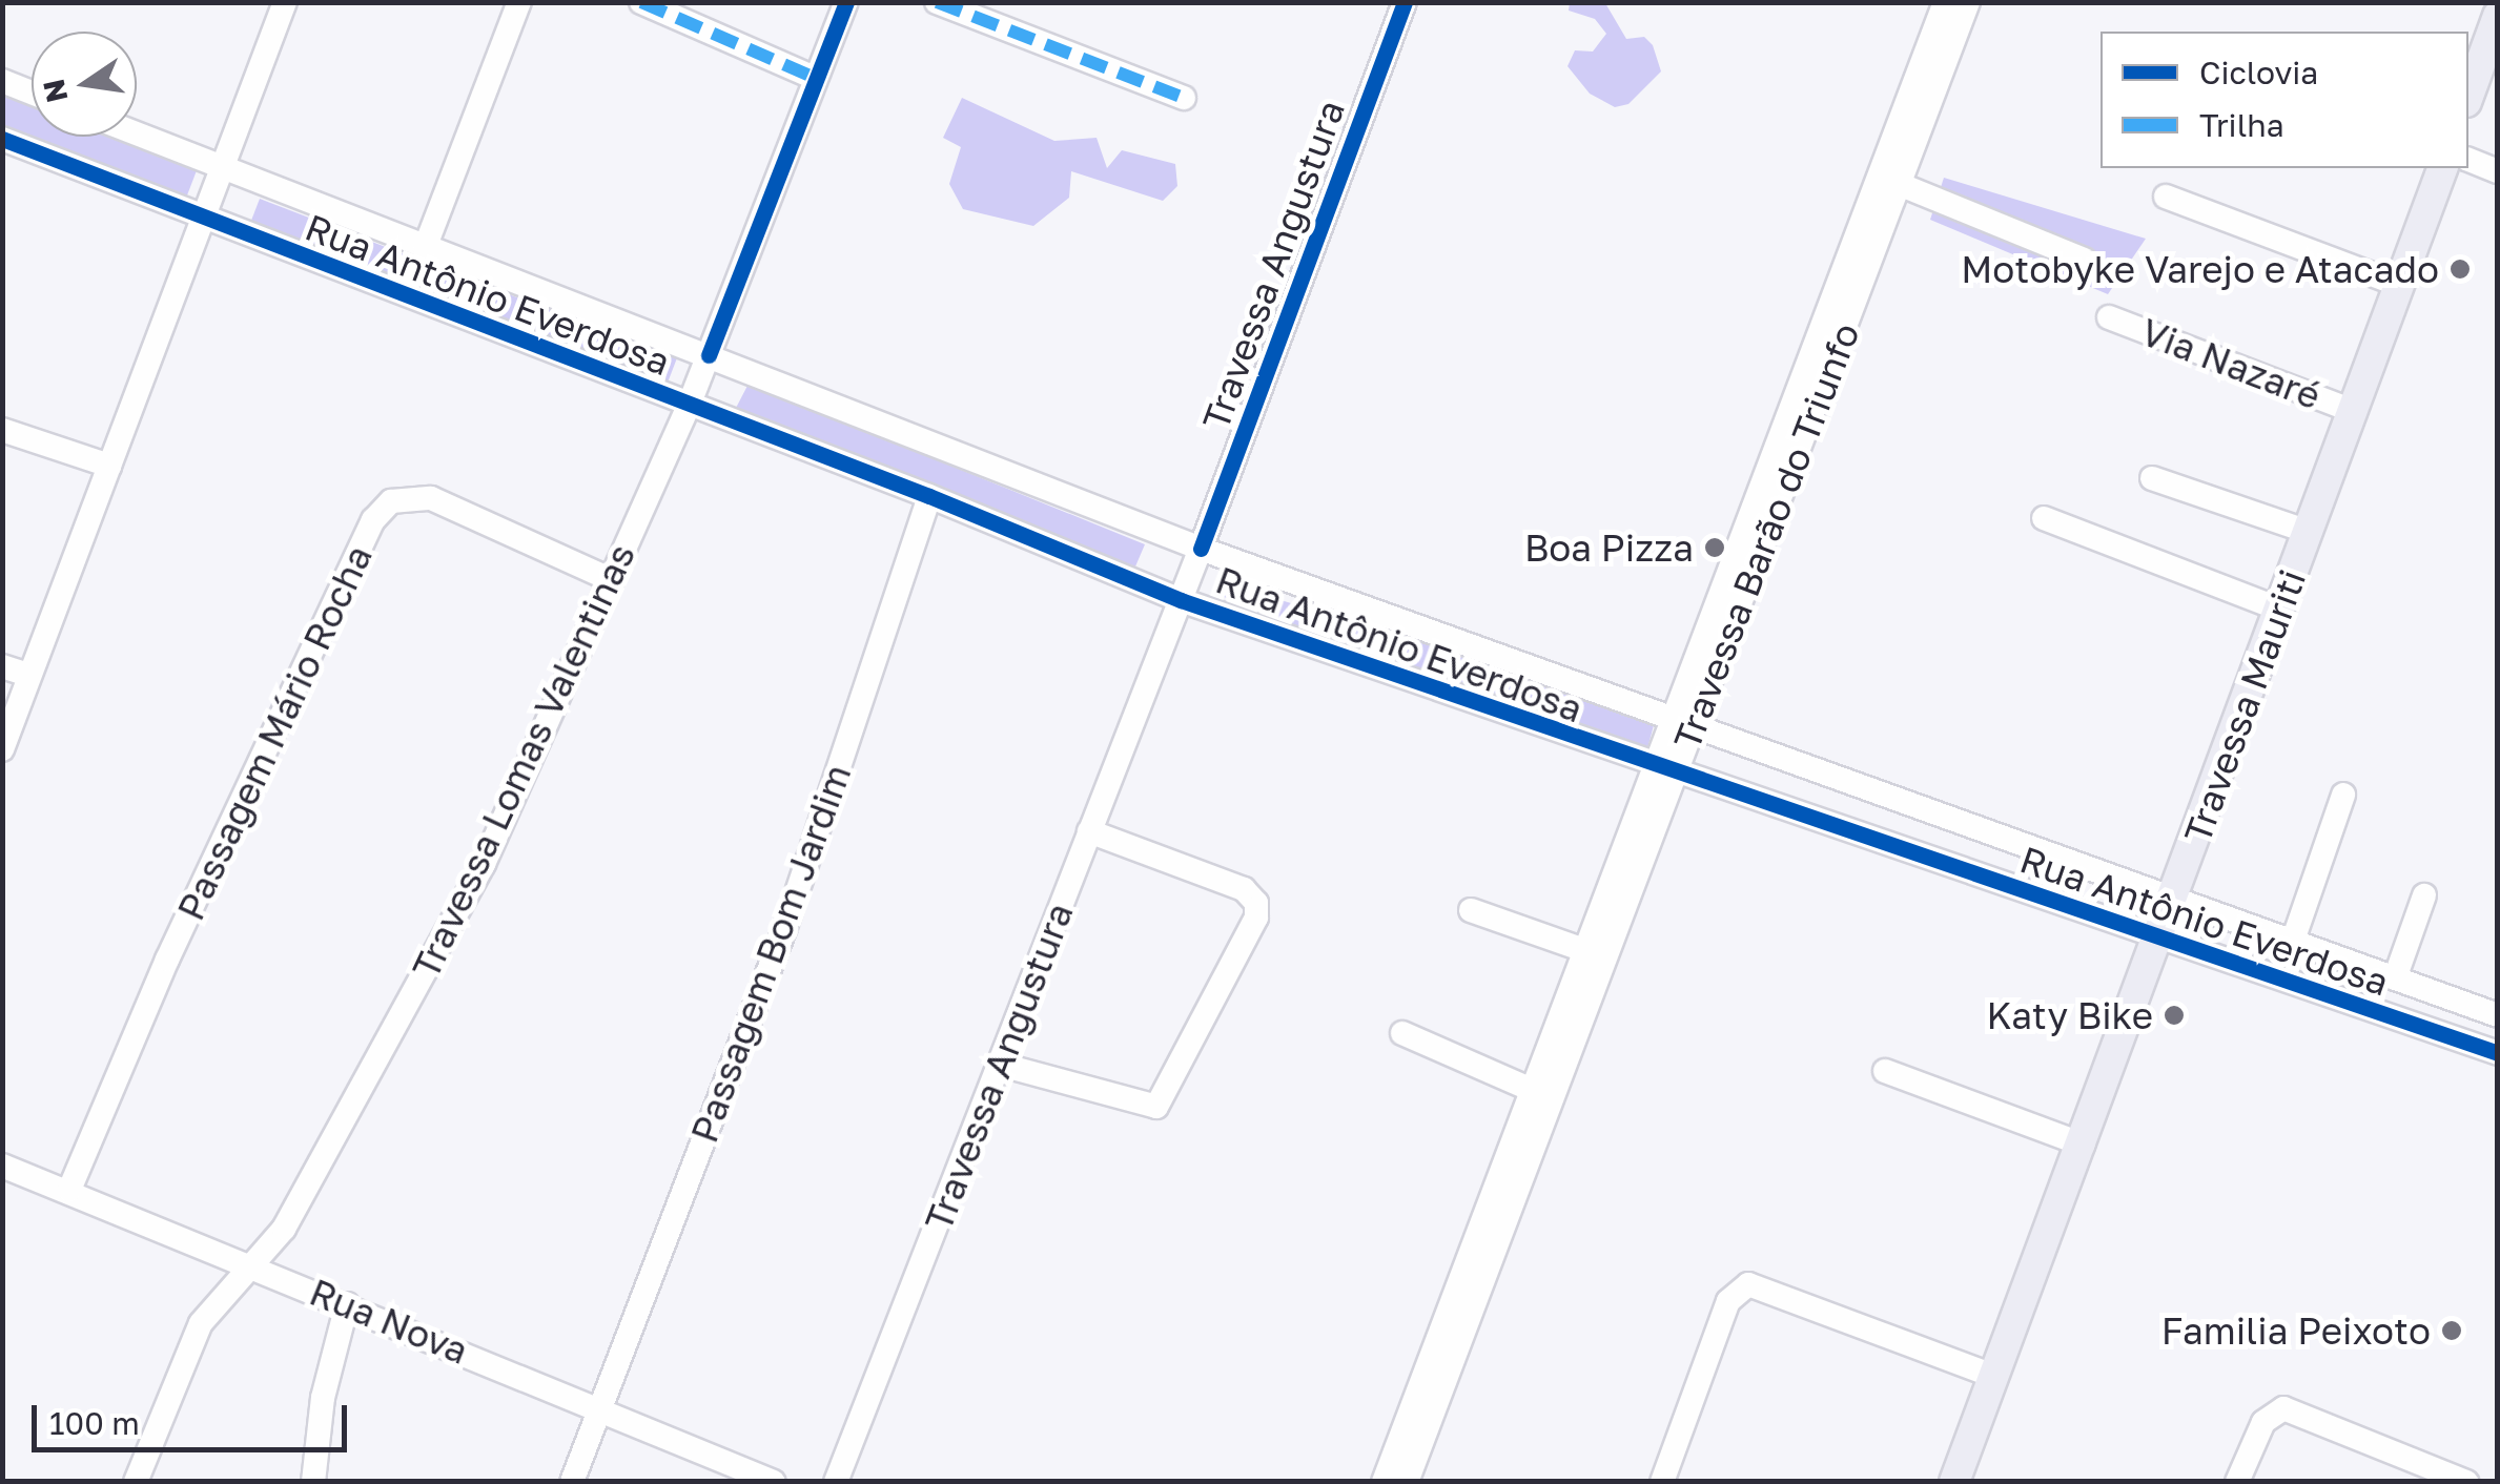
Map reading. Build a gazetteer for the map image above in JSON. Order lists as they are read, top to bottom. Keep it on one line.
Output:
{"streets":{"main road":["Travessa Mauriti"],"street":["Travessa Angustura","Rua Antônio Everdosa","Via Nazaré","Travessa Barão do Triunfo","Passagem Mário Rocha","Travessa Lomas Valentinas","Passagem Bom Jardim","Rua Nova"]},"crossings":[["Travessa Angustura","Rua Antônio Everdosa"],["Rua Antônio Everdosa","Travessa Barão do Triunfo"],["Rua Antônio Everdosa","Travessa Mauriti"],["Rua Antônio Everdosa","Travessa Lomas Valentinas"],["Rua Antônio Everdosa","Passagem Bom Jardim"],["Via Nazaré","Travessa Mauriti"],["Passagem Mário Rocha","Travessa Lomas Valentinas"],["Passagem Mário Rocha","Rua Nova"],["Travessa Lomas Valentinas","Rua Nova"],["Passagem Bom Jardim","Rua Nova"]],"places":["Motobyke Varejo e Atacado","Boa Pizza","Katy Bike","Familia Peixoto"],"legend":["Ciclovia","Trilha"],"scale_bar":"100 m","north":"left"}
